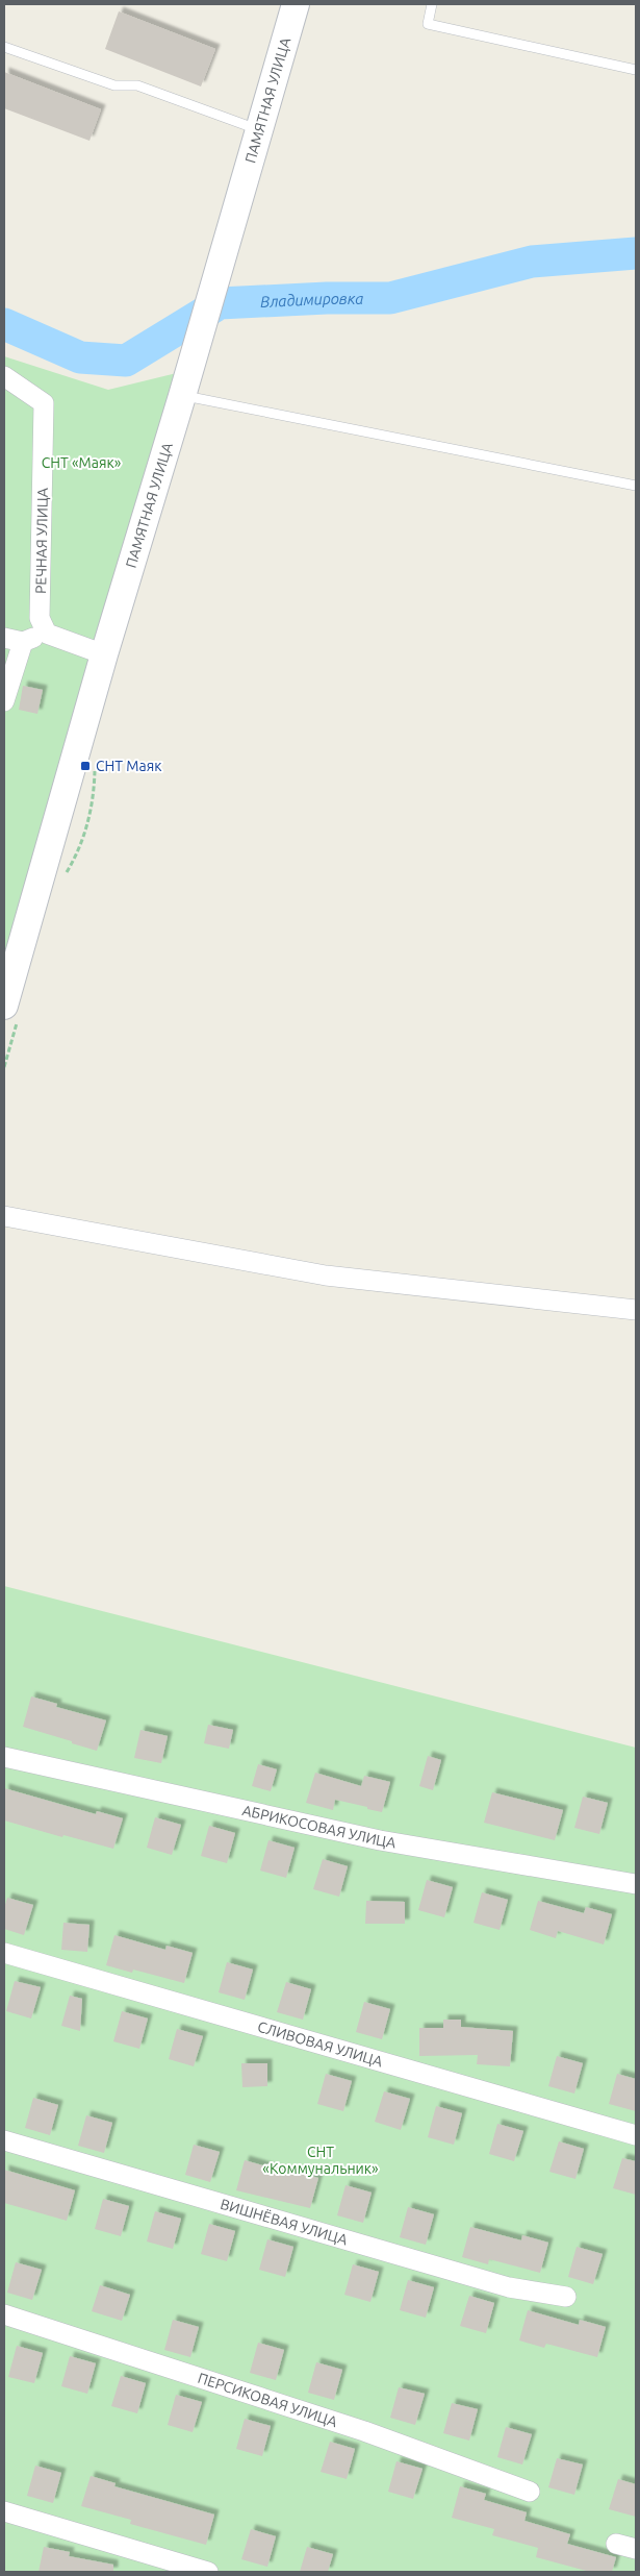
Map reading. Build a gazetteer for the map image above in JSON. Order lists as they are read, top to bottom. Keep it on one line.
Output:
{"streets":{"street":["ПАМЯТНАЯ УЛИЦА","РЕЧНАЯ УЛИЦА","АБРИКОСОВАЯ УЛИЦА","СЛИВОВАЯ УЛИЦА","ВИШНЁВАЯ УЛИЦА","ПЕРСИКОВАЯ УЛИЦА"]},"water":["Владимировка"],"parks":["СНТ «Маяк»","СНТ «Коммунальник»"],"places":{"transit":["СНТ Маяк"]}}
